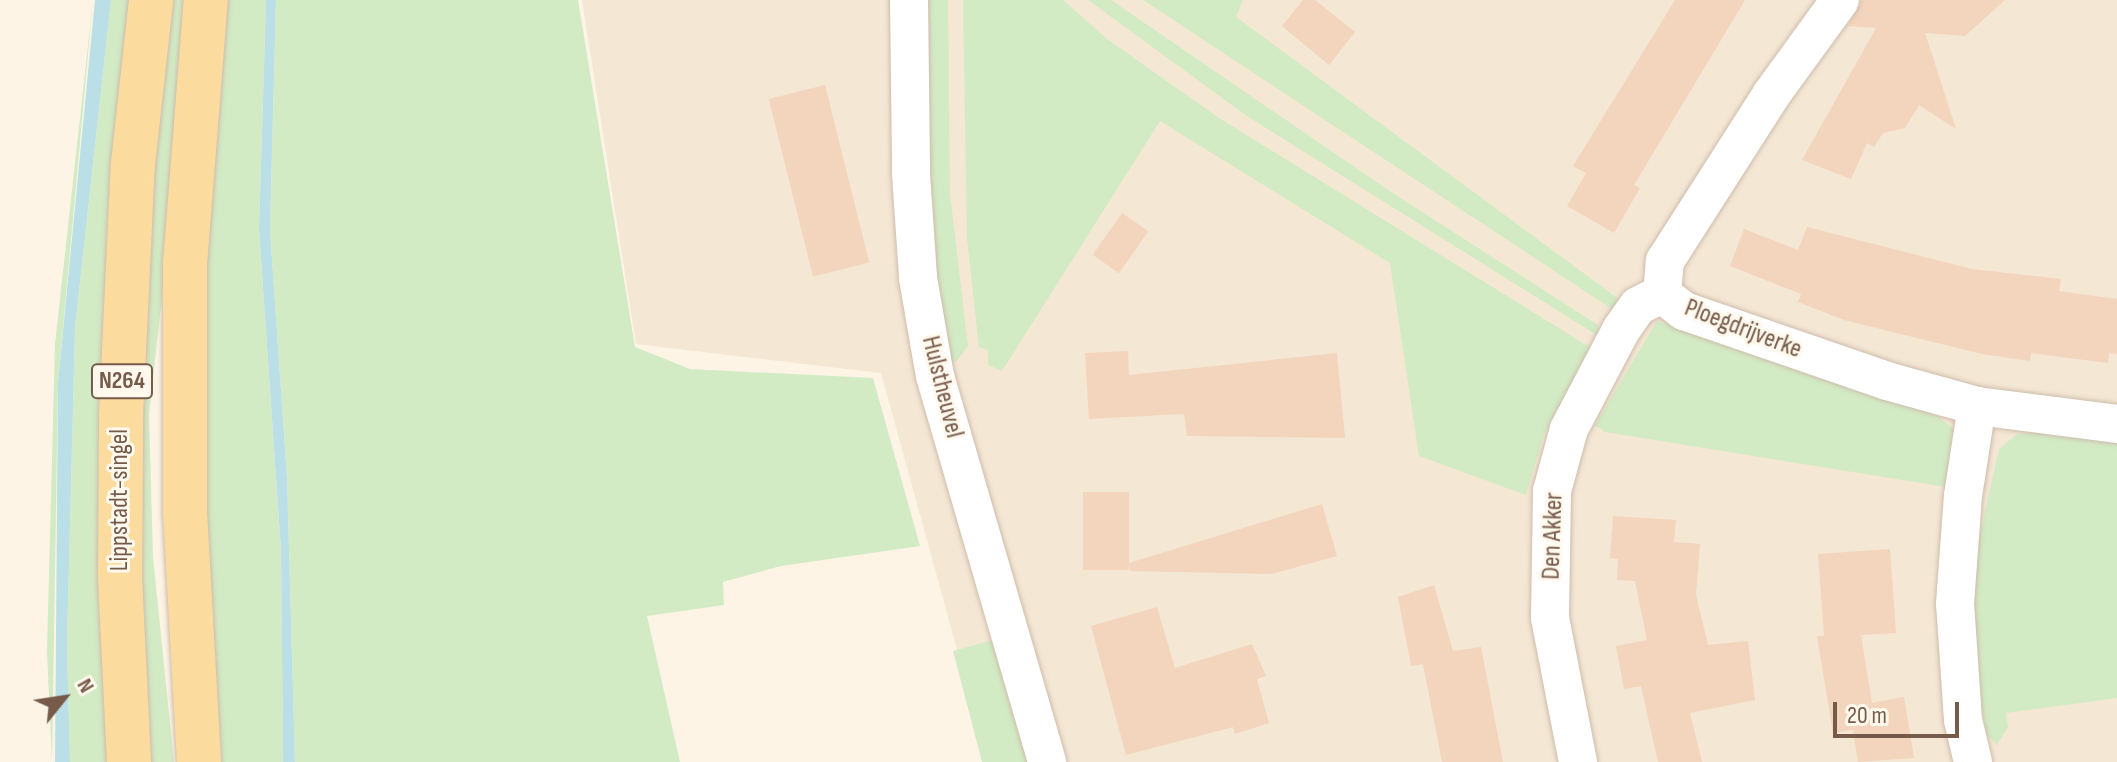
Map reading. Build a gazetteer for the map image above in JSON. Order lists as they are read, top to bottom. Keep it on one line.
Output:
{"streets":{"main road":["N264","Lippstadt-singel"],"street":["Ploegdrijverke","Hulstheuvel","Den Akker"]},"crossings":[["Ploegdrijverke","Den Akker"]],"scale_bar":"20 m","north":"top right"}
